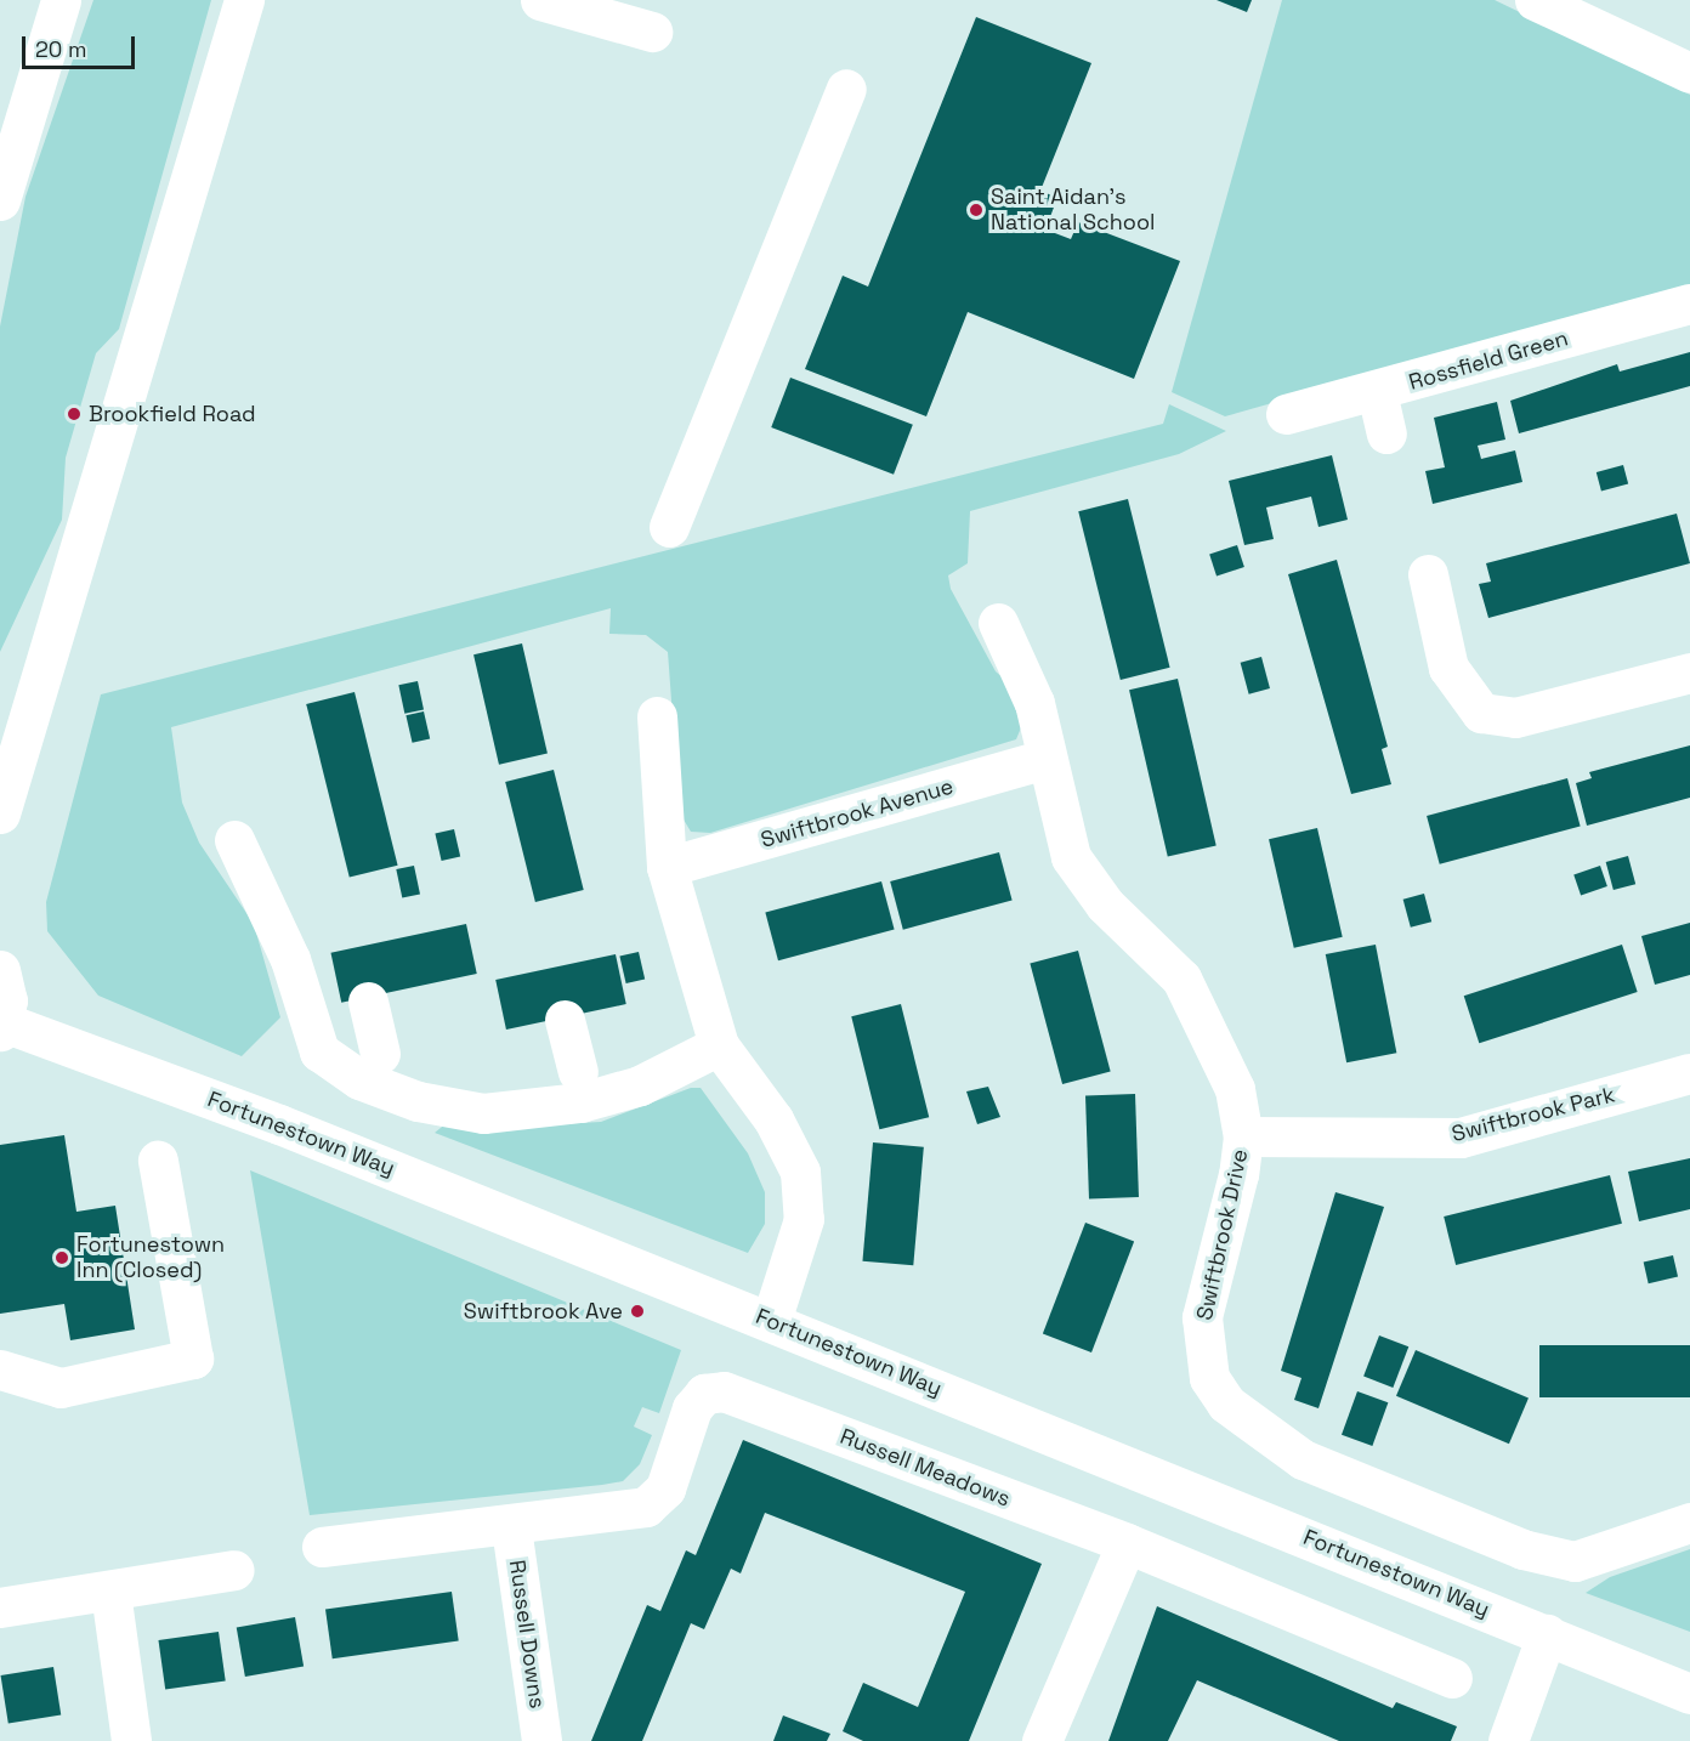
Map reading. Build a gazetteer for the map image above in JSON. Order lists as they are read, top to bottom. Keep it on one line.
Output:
{"streets":{"street":["Rossfield Green","Swiftbrook Avenue","Swiftbrook Park","Fortunestown Way","Swiftbrook Drive","Russell Meadows","Russell Downs"]},"crossings":[["Swiftbrook Avenue","Swiftbrook Drive"],["Swiftbrook Park","Swiftbrook Drive"],["Russell Meadows","Russell Downs"]],"places":["Saint Aidan's National School","Brookfield Road","Fortunestown Inn (Closed)","Swiftbrook Ave"],"scale_bar":"20 m"}
